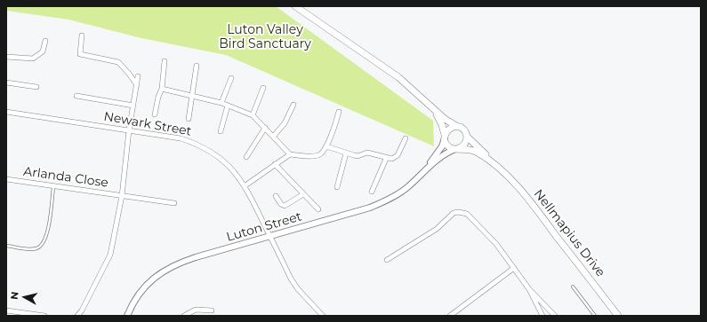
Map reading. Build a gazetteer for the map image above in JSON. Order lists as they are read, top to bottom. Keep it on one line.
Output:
{"streets":{"main road":["Nellmapius Drive"],"street":["Newark Street","Arlanda Close","Luton Street"]},"crossings":[["Newark Street","Arlanda Close"],["Newark Street","Luton Street"],["Luton Street","Nellmapius Drive"]],"parks":["Luton Valley Bird Sanctuary"],"north":"left"}
